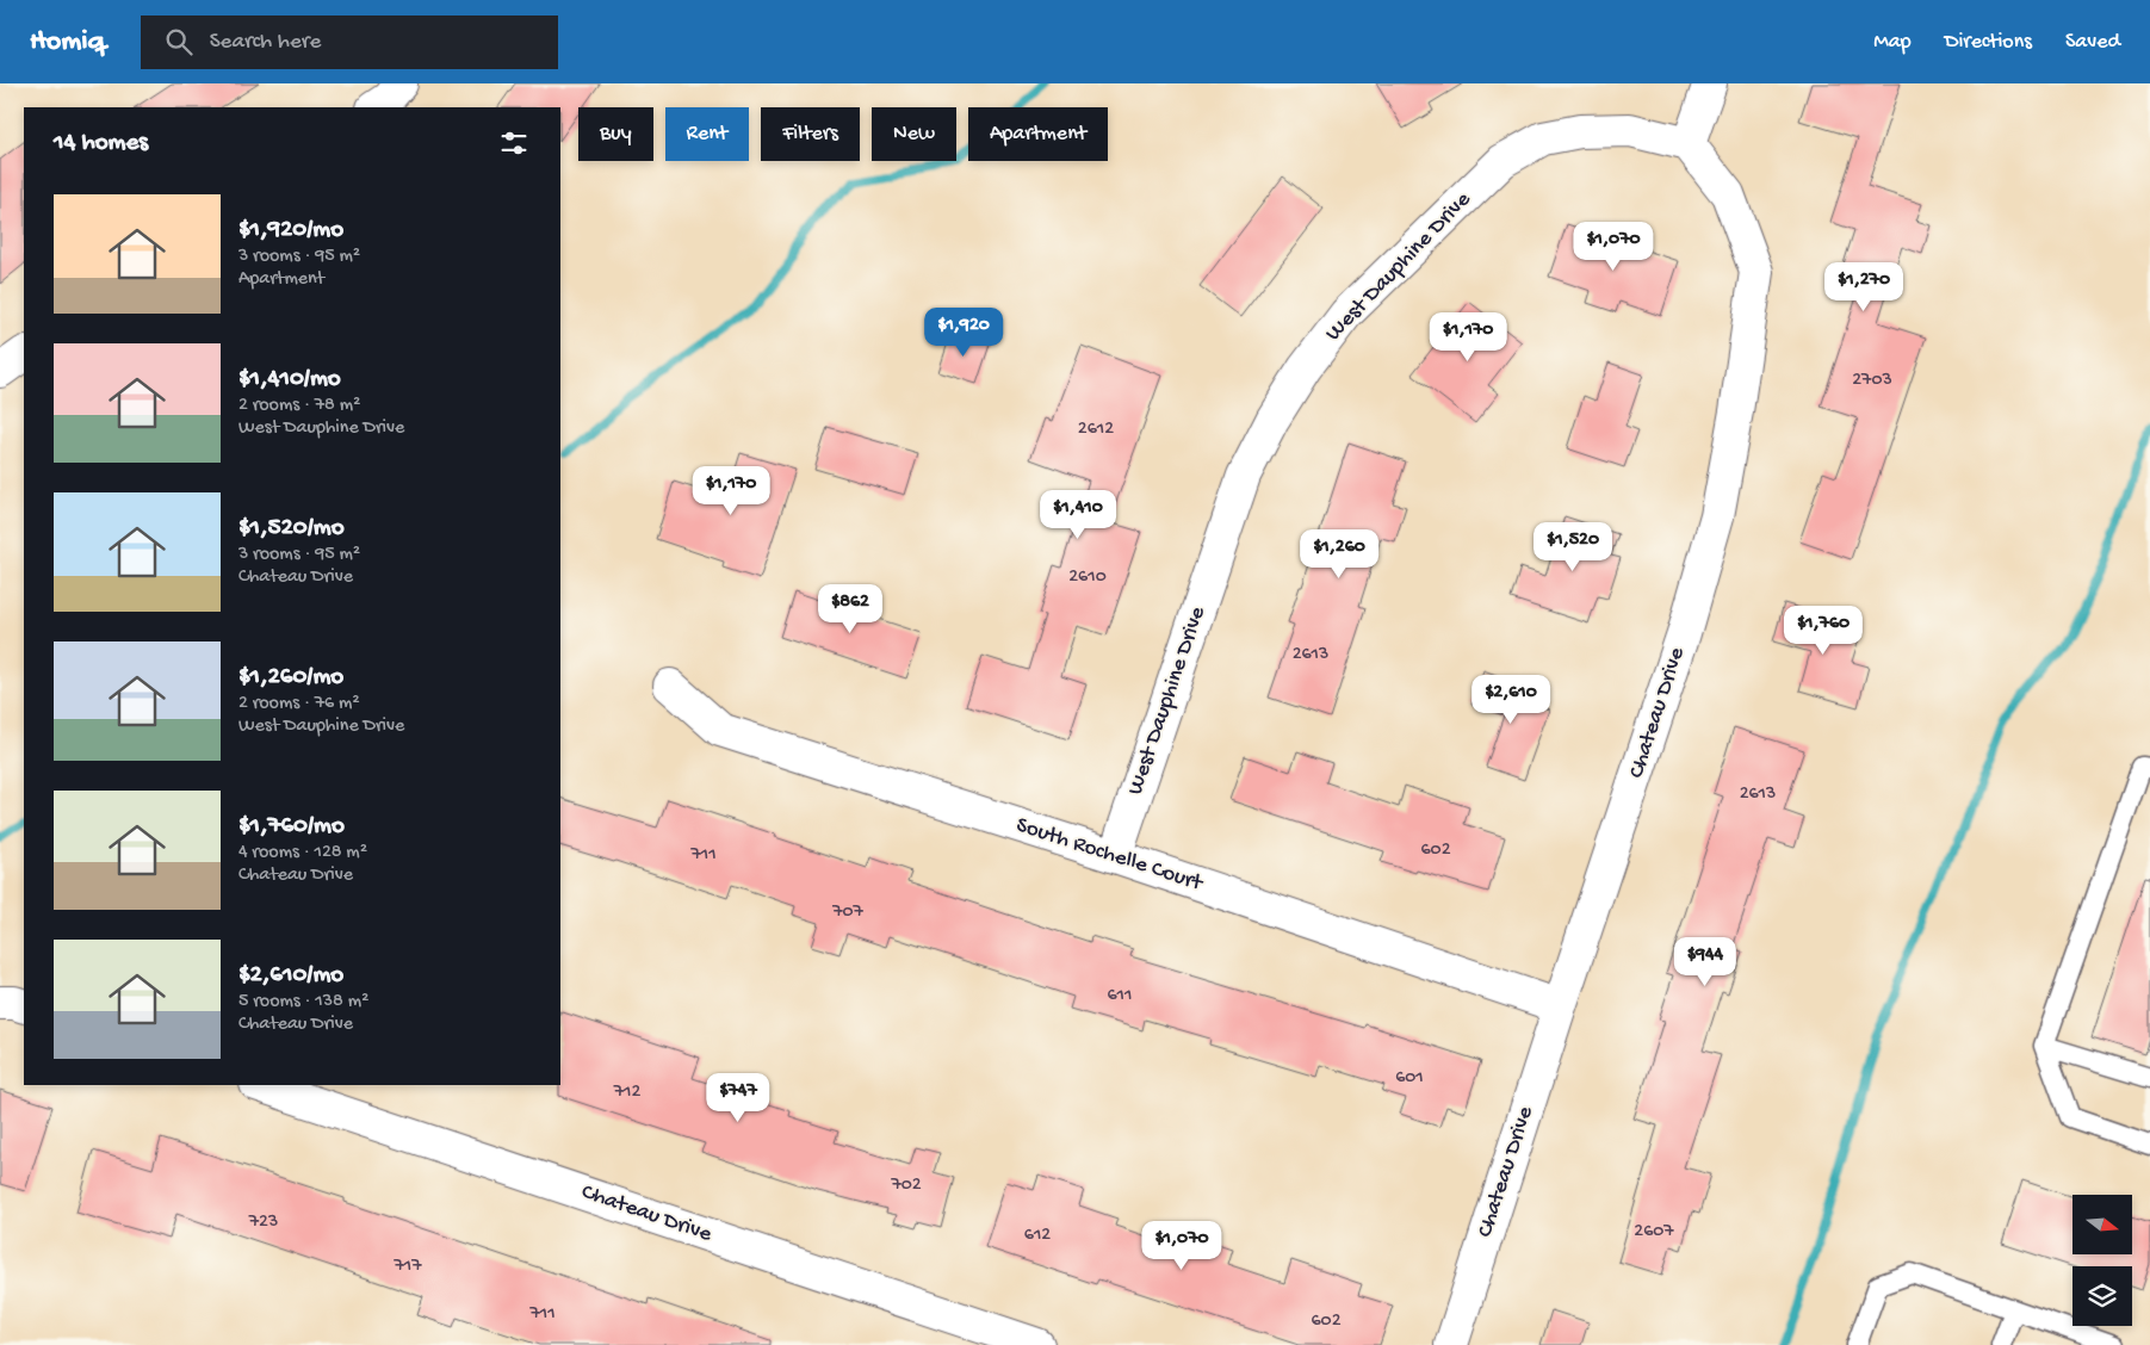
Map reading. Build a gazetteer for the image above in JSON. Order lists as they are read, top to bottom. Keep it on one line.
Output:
{"streets":{"street":["West Dauphine Drive","Chateau Drive","South Rochelle Court"]},"crossings":[["West Dauphine Drive","Chateau Drive"],["West Dauphine Drive","South Rochelle Court"],["Chateau Drive","South Rochelle Court"]],"house_numbers":["2703","2612","2610","2613","2613","602","711","707","611","601","712","702","723","2607","612","717","711","602"],"north":"right","page":{"header":"Homiq","search":"Search here","nav":["Map","Directions","Saved"],"chip":["Buy","Rent","Filters","New","Apartment"],"heading":"14 homes","list":[{"name":"$1,920/mo","note":"3 rooms · 95 m² · Apartment"},{"name":"$1,410/mo","note":"2 rooms · 78 m² · West Dauphine Drive"},{"name":"$1,520/mo","note":"3 rooms · 95 m² · Chateau Drive"},{"name":"$1,260/mo","note":"2 rooms · 76 m² · West Dauphine Drive"},{"name":"$1,760/mo","note":"4 rooms · 128 m² · Chateau Drive"},{"name":"$2,610/mo","note":"5 rooms · 138 m² · Chateau Drive"}],"price":["$1,070","$1,270","$1,920","$1,170","$1,170","$1,410","$1,520","$1,260","$862","$1,760","$2,610","$944","$747","$1,070"]}}
